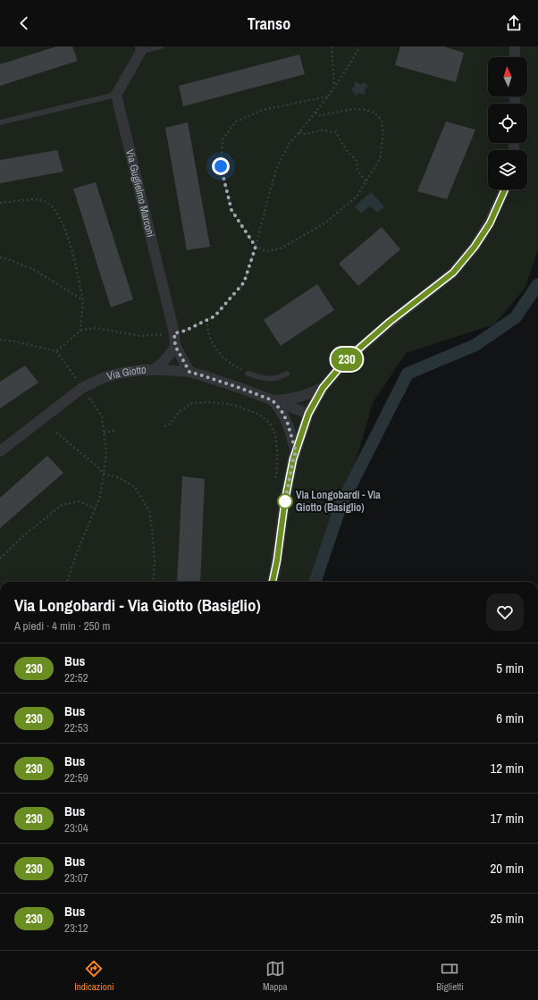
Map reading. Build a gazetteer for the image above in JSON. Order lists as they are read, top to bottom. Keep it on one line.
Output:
{"streets":{"street":["Via Guglielmo Marconi","Via Giotto"]},"crossings":[["Via Guglielmo Marconi","Via Giotto"]],"places":["Via Longobardi - Via Giotto (Basiglio)"],"lines":["bus line 230"],"north":"top","page":{"header":"Transo","on_map":"230","heading":["Via Longobardi - Via Giotto (Basiglio)","A piedi · 4 min · 250 m"],"list":[{"mark":"230","name":"Bus","note":"22:52","value":"5 min"},{"mark":"230","name":"Bus","note":"22:53","value":"6 min"},{"mark":"230","name":"Bus","note":"22:59","value":"12 min"},{"mark":"230","name":"Bus","note":"23:04","value":"17 min"},{"mark":"230","name":"Bus","note":"23:07","value":"20 min"},{"mark":"230","name":"Bus","note":"23:12","value":"25 min"}],"tabs":["Indicazioni","Mappa","Biglietti"]}}
